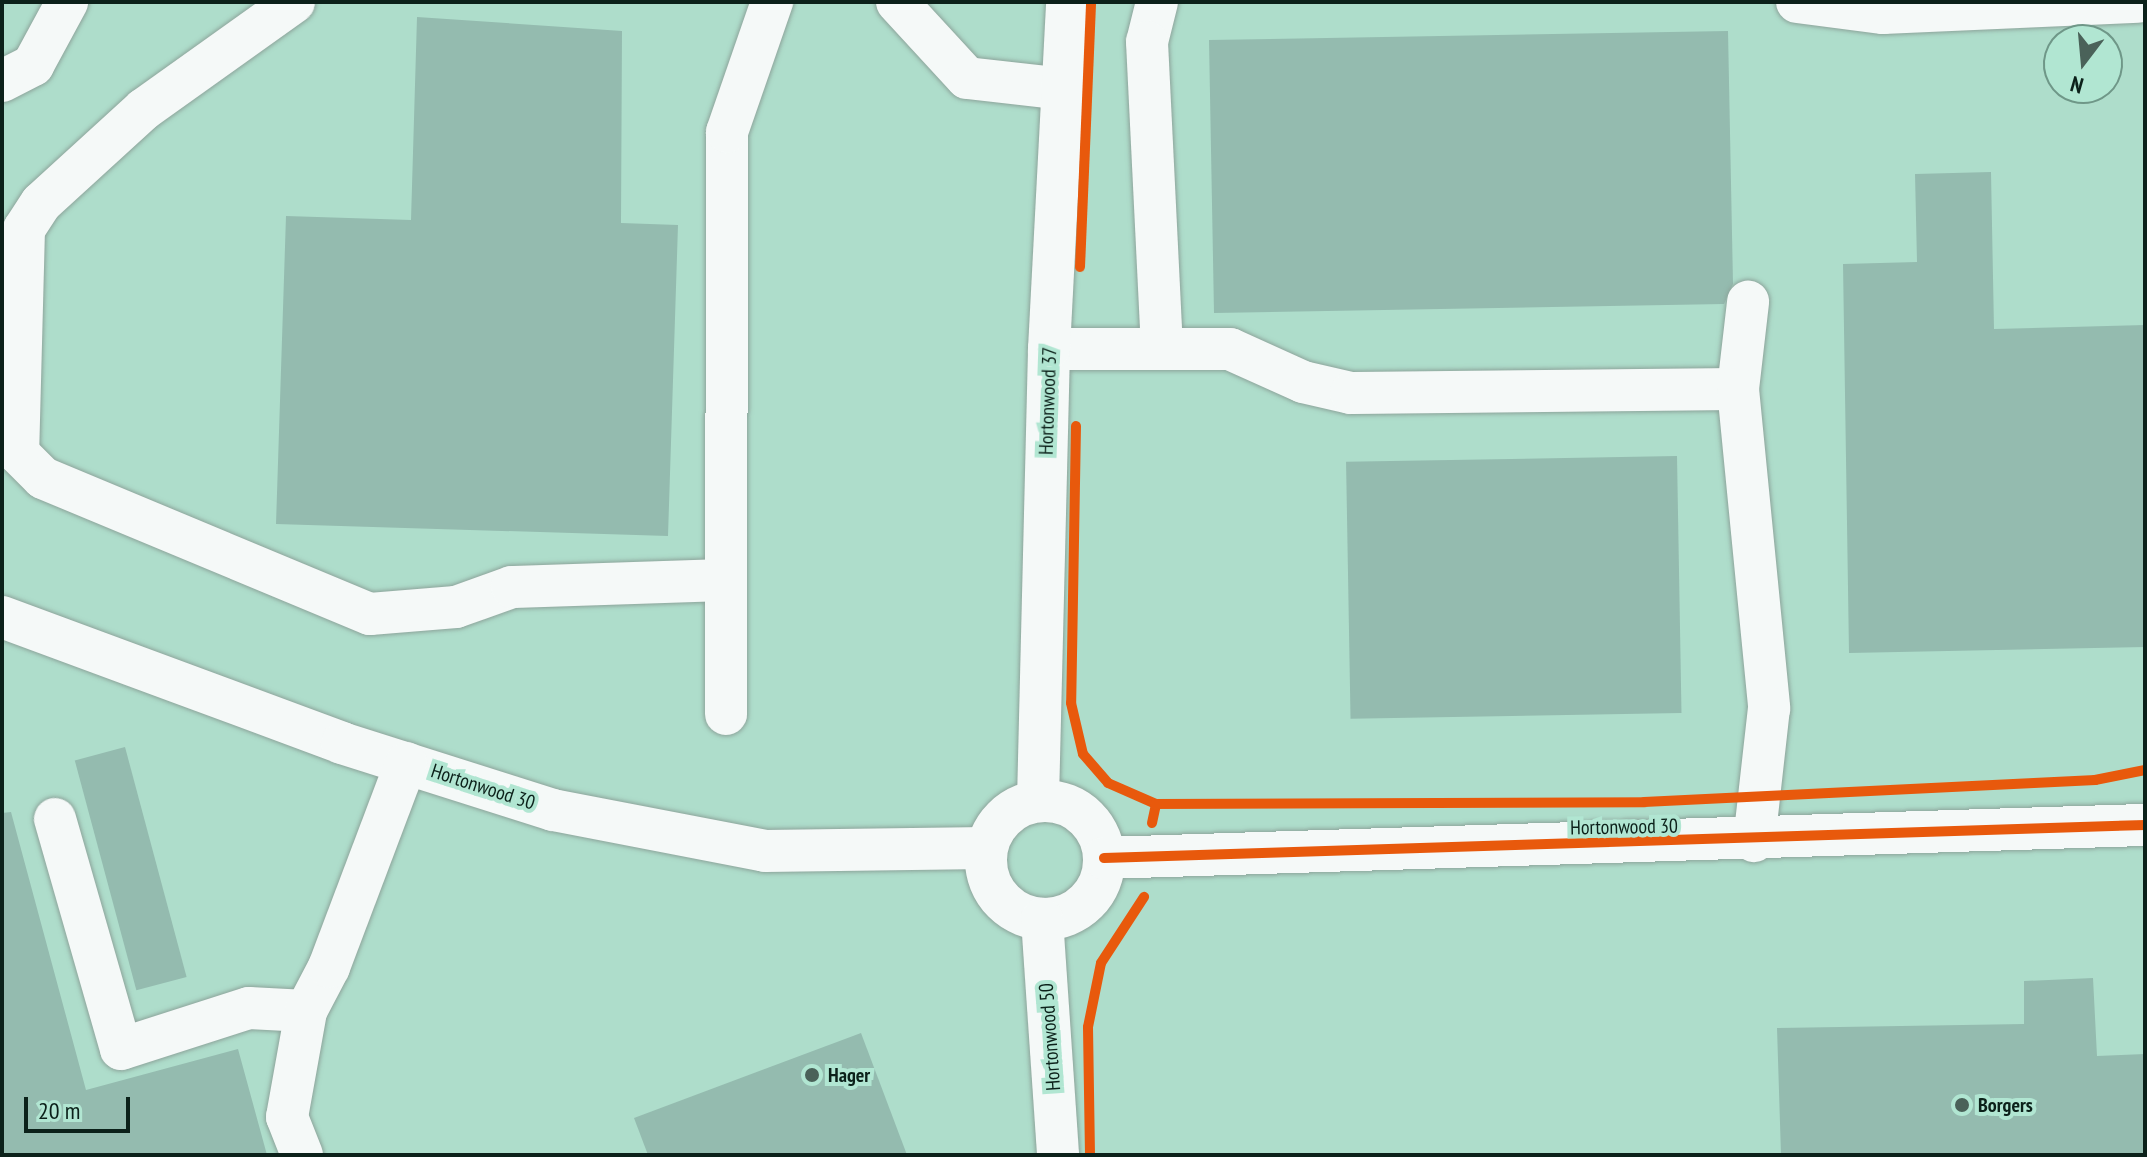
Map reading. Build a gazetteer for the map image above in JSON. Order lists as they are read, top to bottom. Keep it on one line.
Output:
{"streets":{"street":["Hortonwood 37","Hortonwood 30","Hortonwood 50"]},"crossings":[["Hortonwood 37","Hortonwood 30"],["Hortonwood 37","Hortonwood 50"],["Hortonwood 30","Hortonwood 50"]],"places":["Hager","Borgers"],"scale_bar":"20 m","north":"bottom"}
